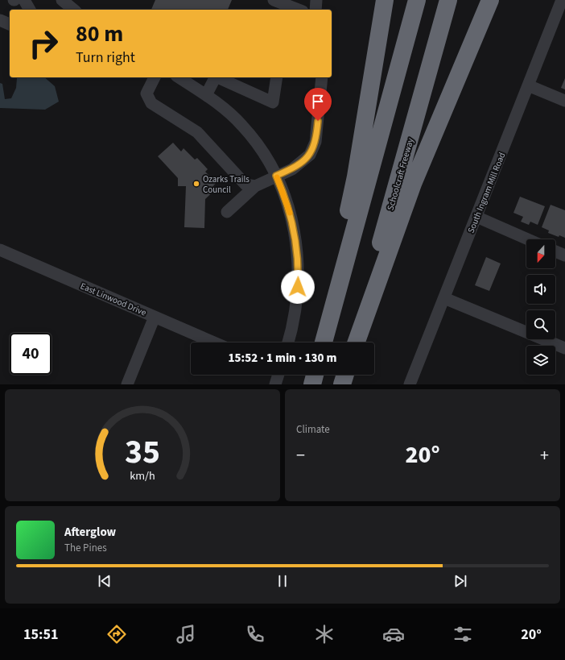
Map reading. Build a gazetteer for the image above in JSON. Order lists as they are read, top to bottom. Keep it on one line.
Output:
{"streets":{"highway":["Schoolcraft Freeway"],"street":["South Ingram Mill Road","East Linwood Drive"]},"places":["Ozarks Trails Council"],"north":"bottom","page":{"turn":["80 m","Turn right"],"limit":"40","trip":"15:52 · 1 min · 130 m","tile":"Climate","heat":["−","20°","+"],"song":["Afterglow","The Pines"],"tabs":["15:51","20°"],"gauge":["35","km/h"]}}
